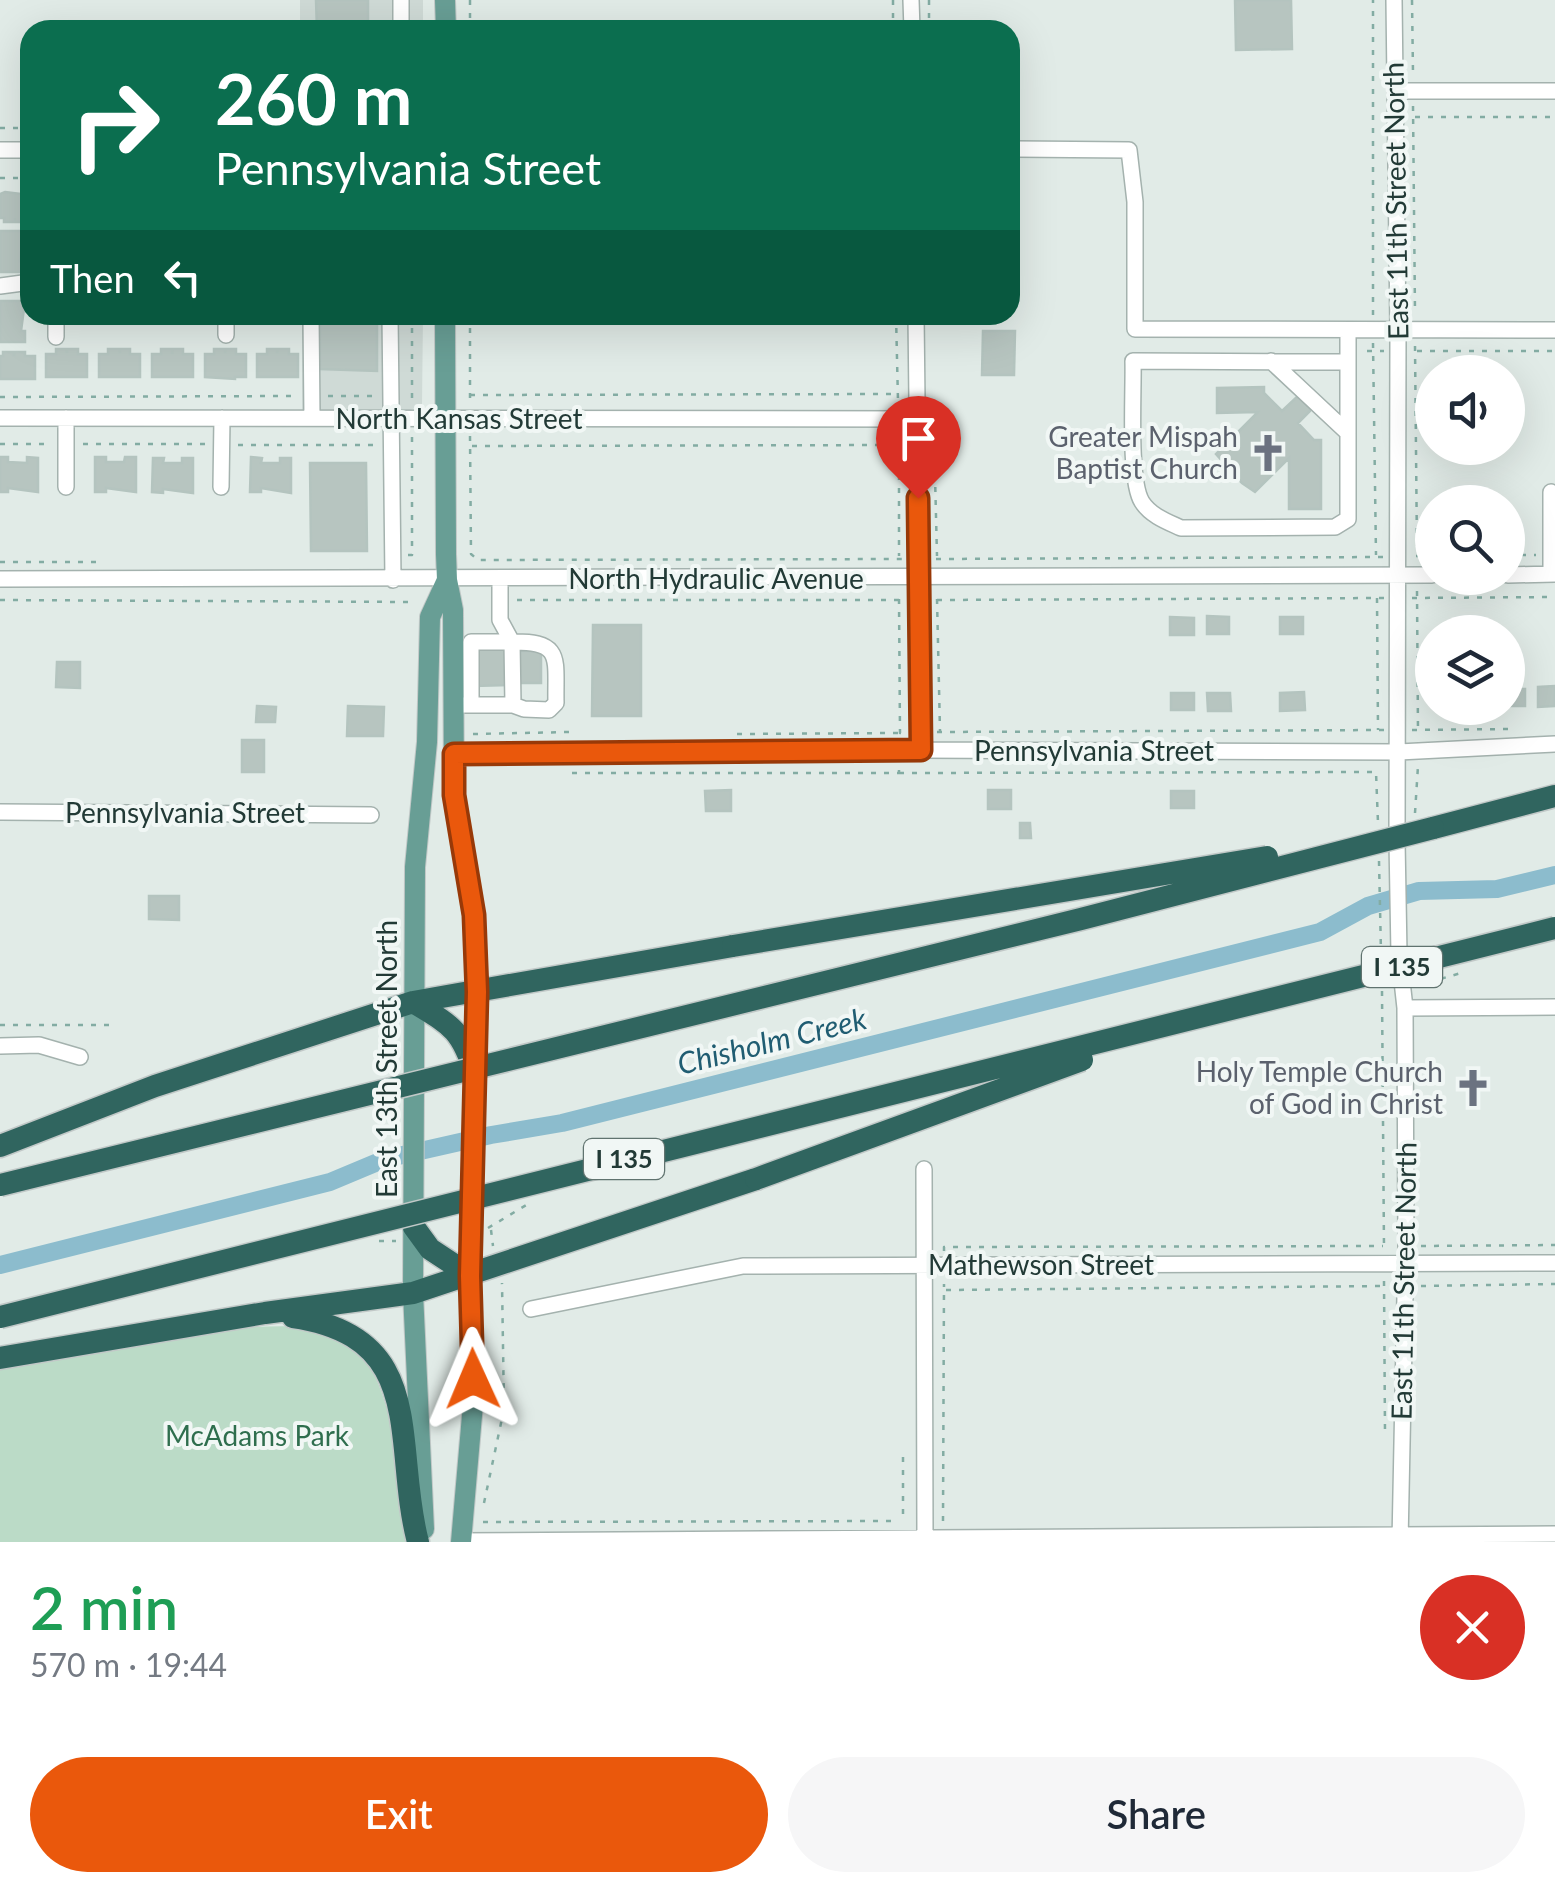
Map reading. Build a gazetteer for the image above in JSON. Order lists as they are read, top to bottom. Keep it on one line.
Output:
{"streets":{"highway":["I 135"],"main road":["East 13th Street North"],"street":["East 11th Street North","North Kansas Street","North Hydraulic Avenue","Pennsylvania Street","Mathewson Street"]},"crossings":[["East 11th Street North","North Hydraulic Avenue"],["East 11th Street North","Pennsylvania Street"],["East 11th Street North","Mathewson Street"],["North Kansas Street","East 13th Street North"],["North Hydraulic Avenue","East 13th Street North"],["Pennsylvania Street","East 13th Street North"]],"water":["Chisholm Creek"],"parks":["McAdams Park"],"places":{"church":["Greater Mispah Baptist Church","Holy Temple Church of God in Christ"]},"page":{"turn":["260 m","Pennsylvania Street"],"then":"Then","heading":["2 min","570 m · 19:44"],"buttons":["Exit","Share"]}}
